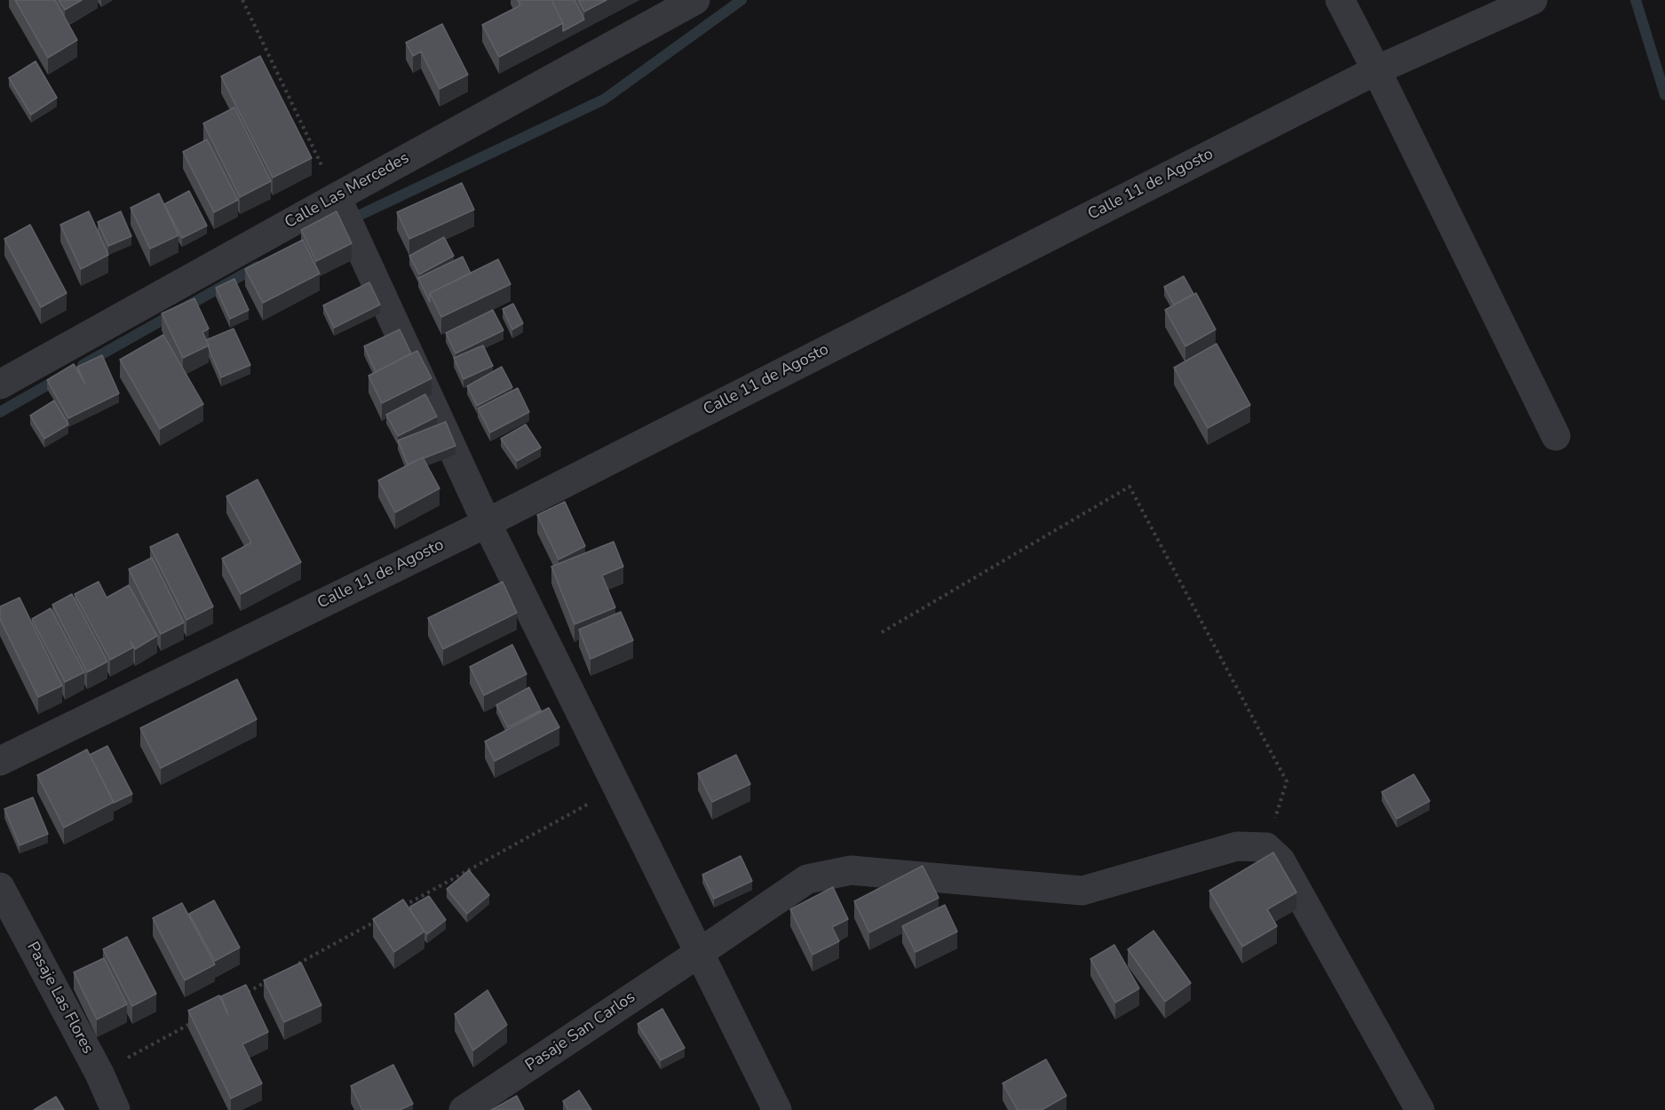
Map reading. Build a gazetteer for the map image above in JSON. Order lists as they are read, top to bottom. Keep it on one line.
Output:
{"streets":{"street":["Calle 11 de Agosto","Calle Las Mercedes","Pasaje Las Flores","Pasaje San Carlos"]}}
